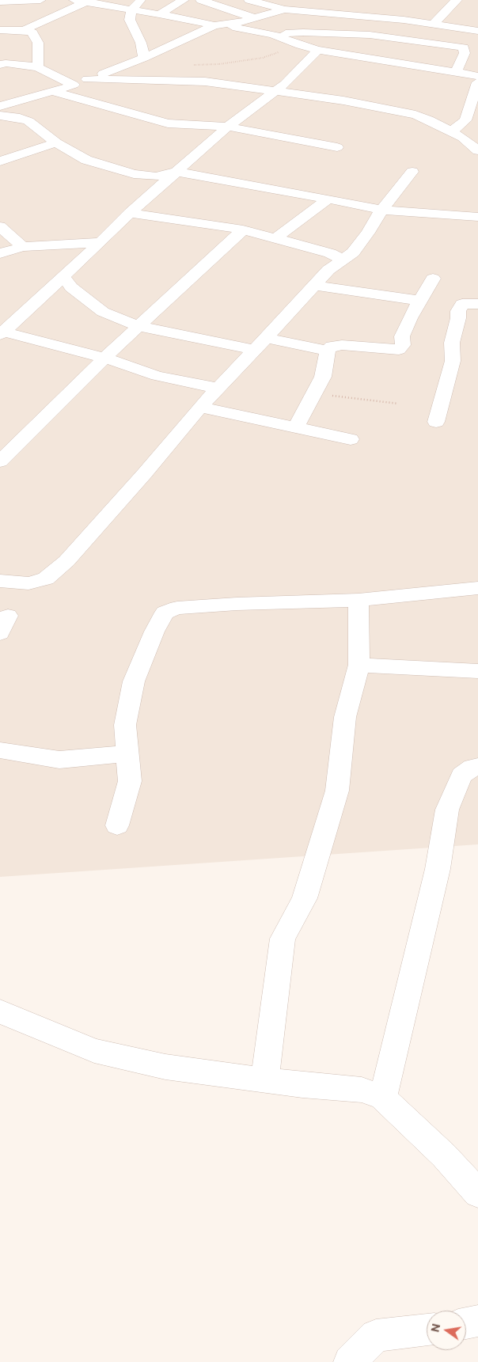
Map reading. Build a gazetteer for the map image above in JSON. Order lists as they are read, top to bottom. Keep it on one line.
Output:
{"north":"left"}
